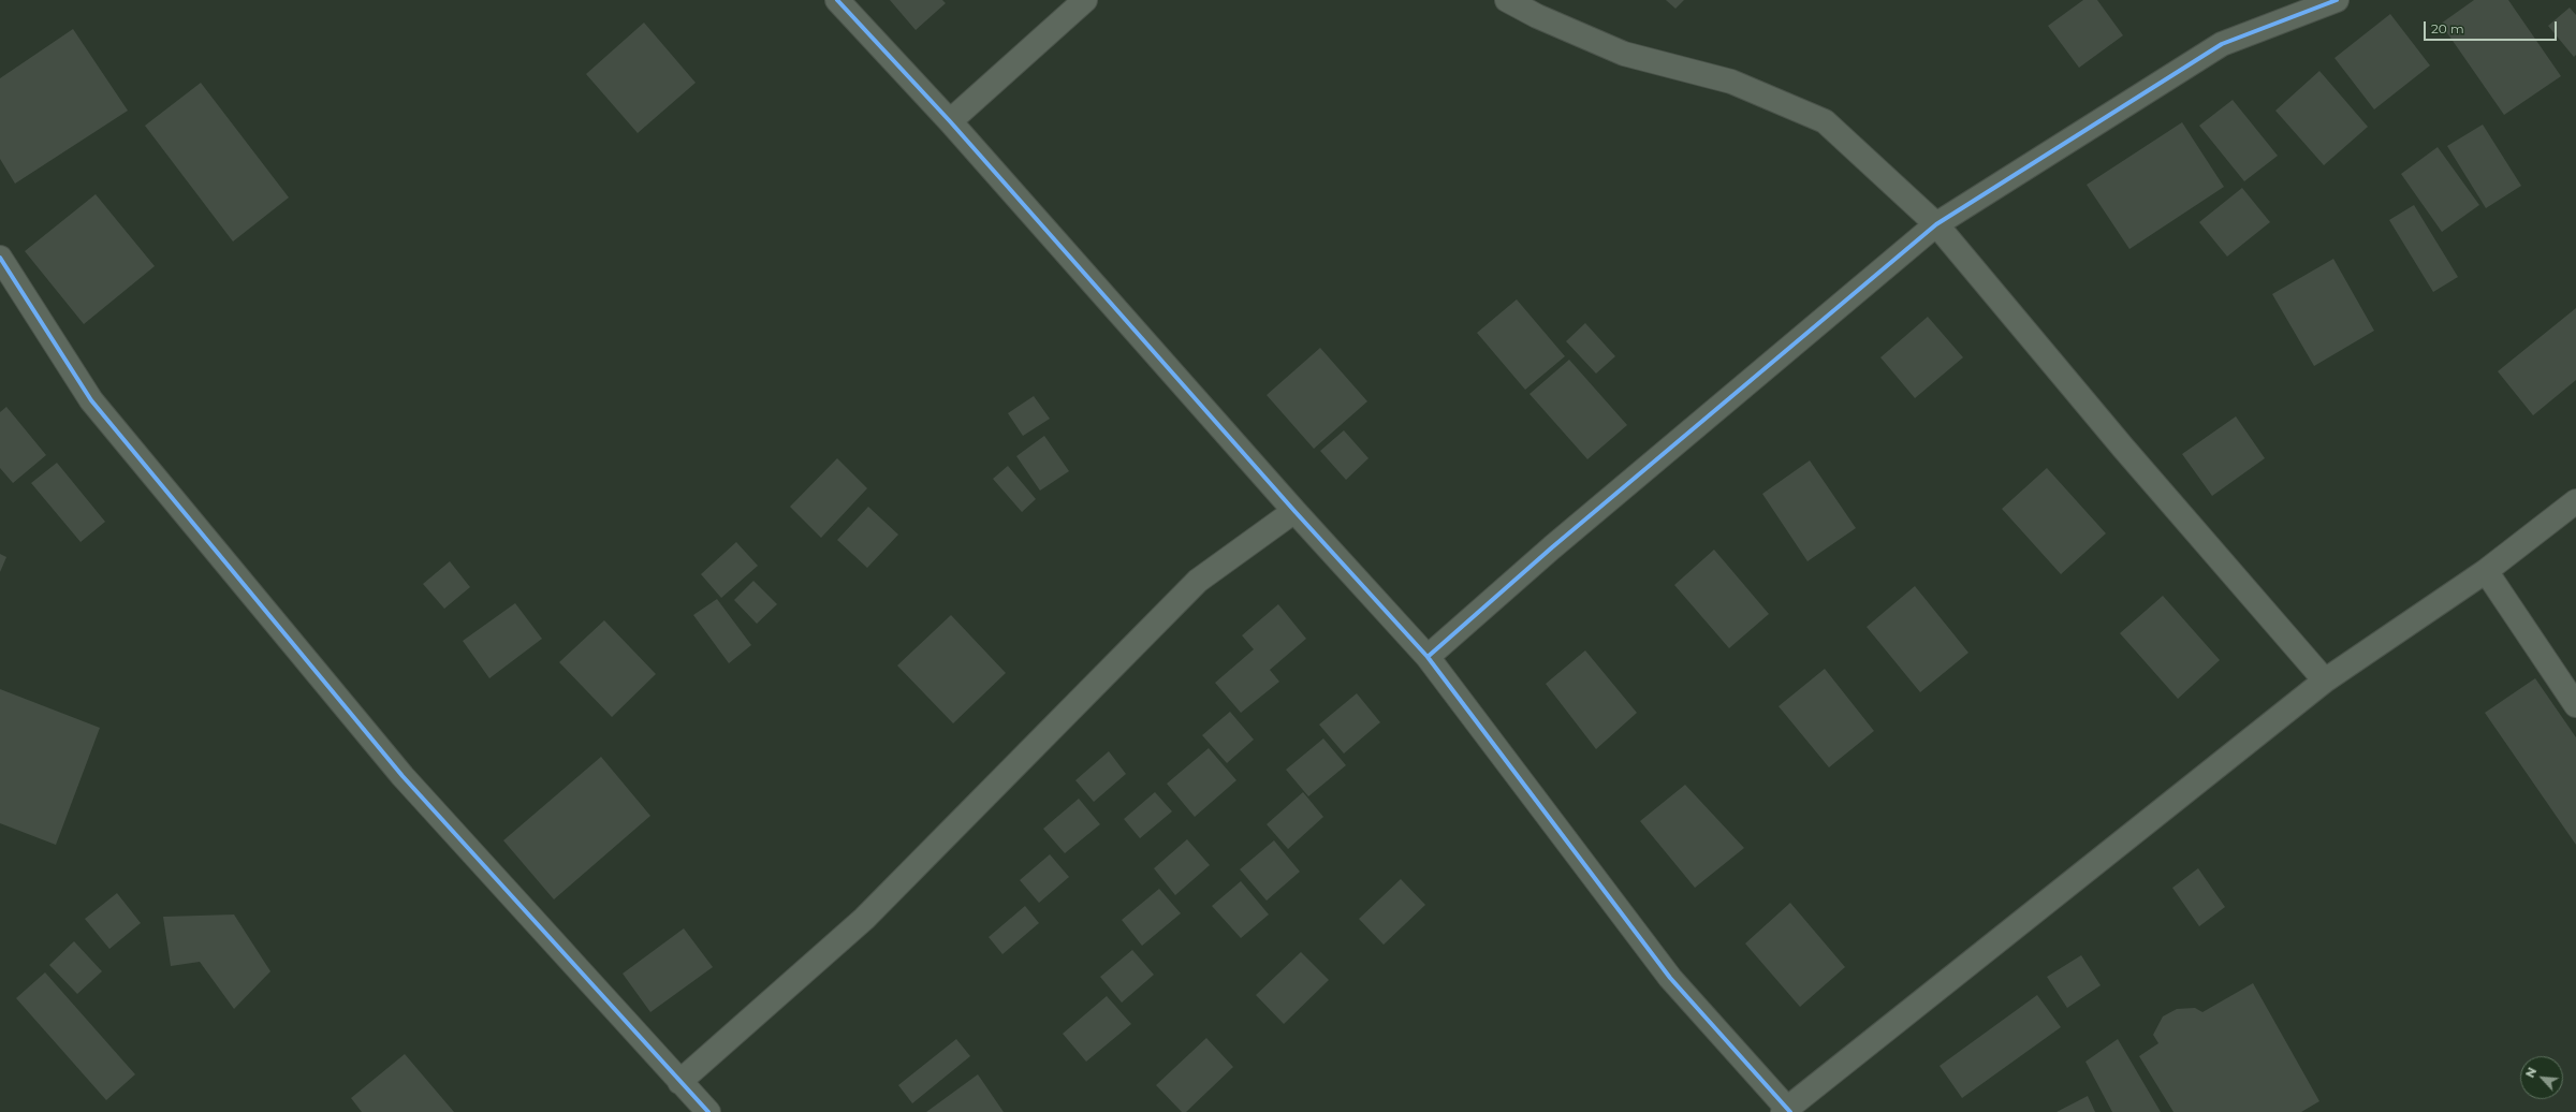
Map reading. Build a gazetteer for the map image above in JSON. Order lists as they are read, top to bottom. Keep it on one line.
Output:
{"scale_bar":"20 m","north":"top left"}
